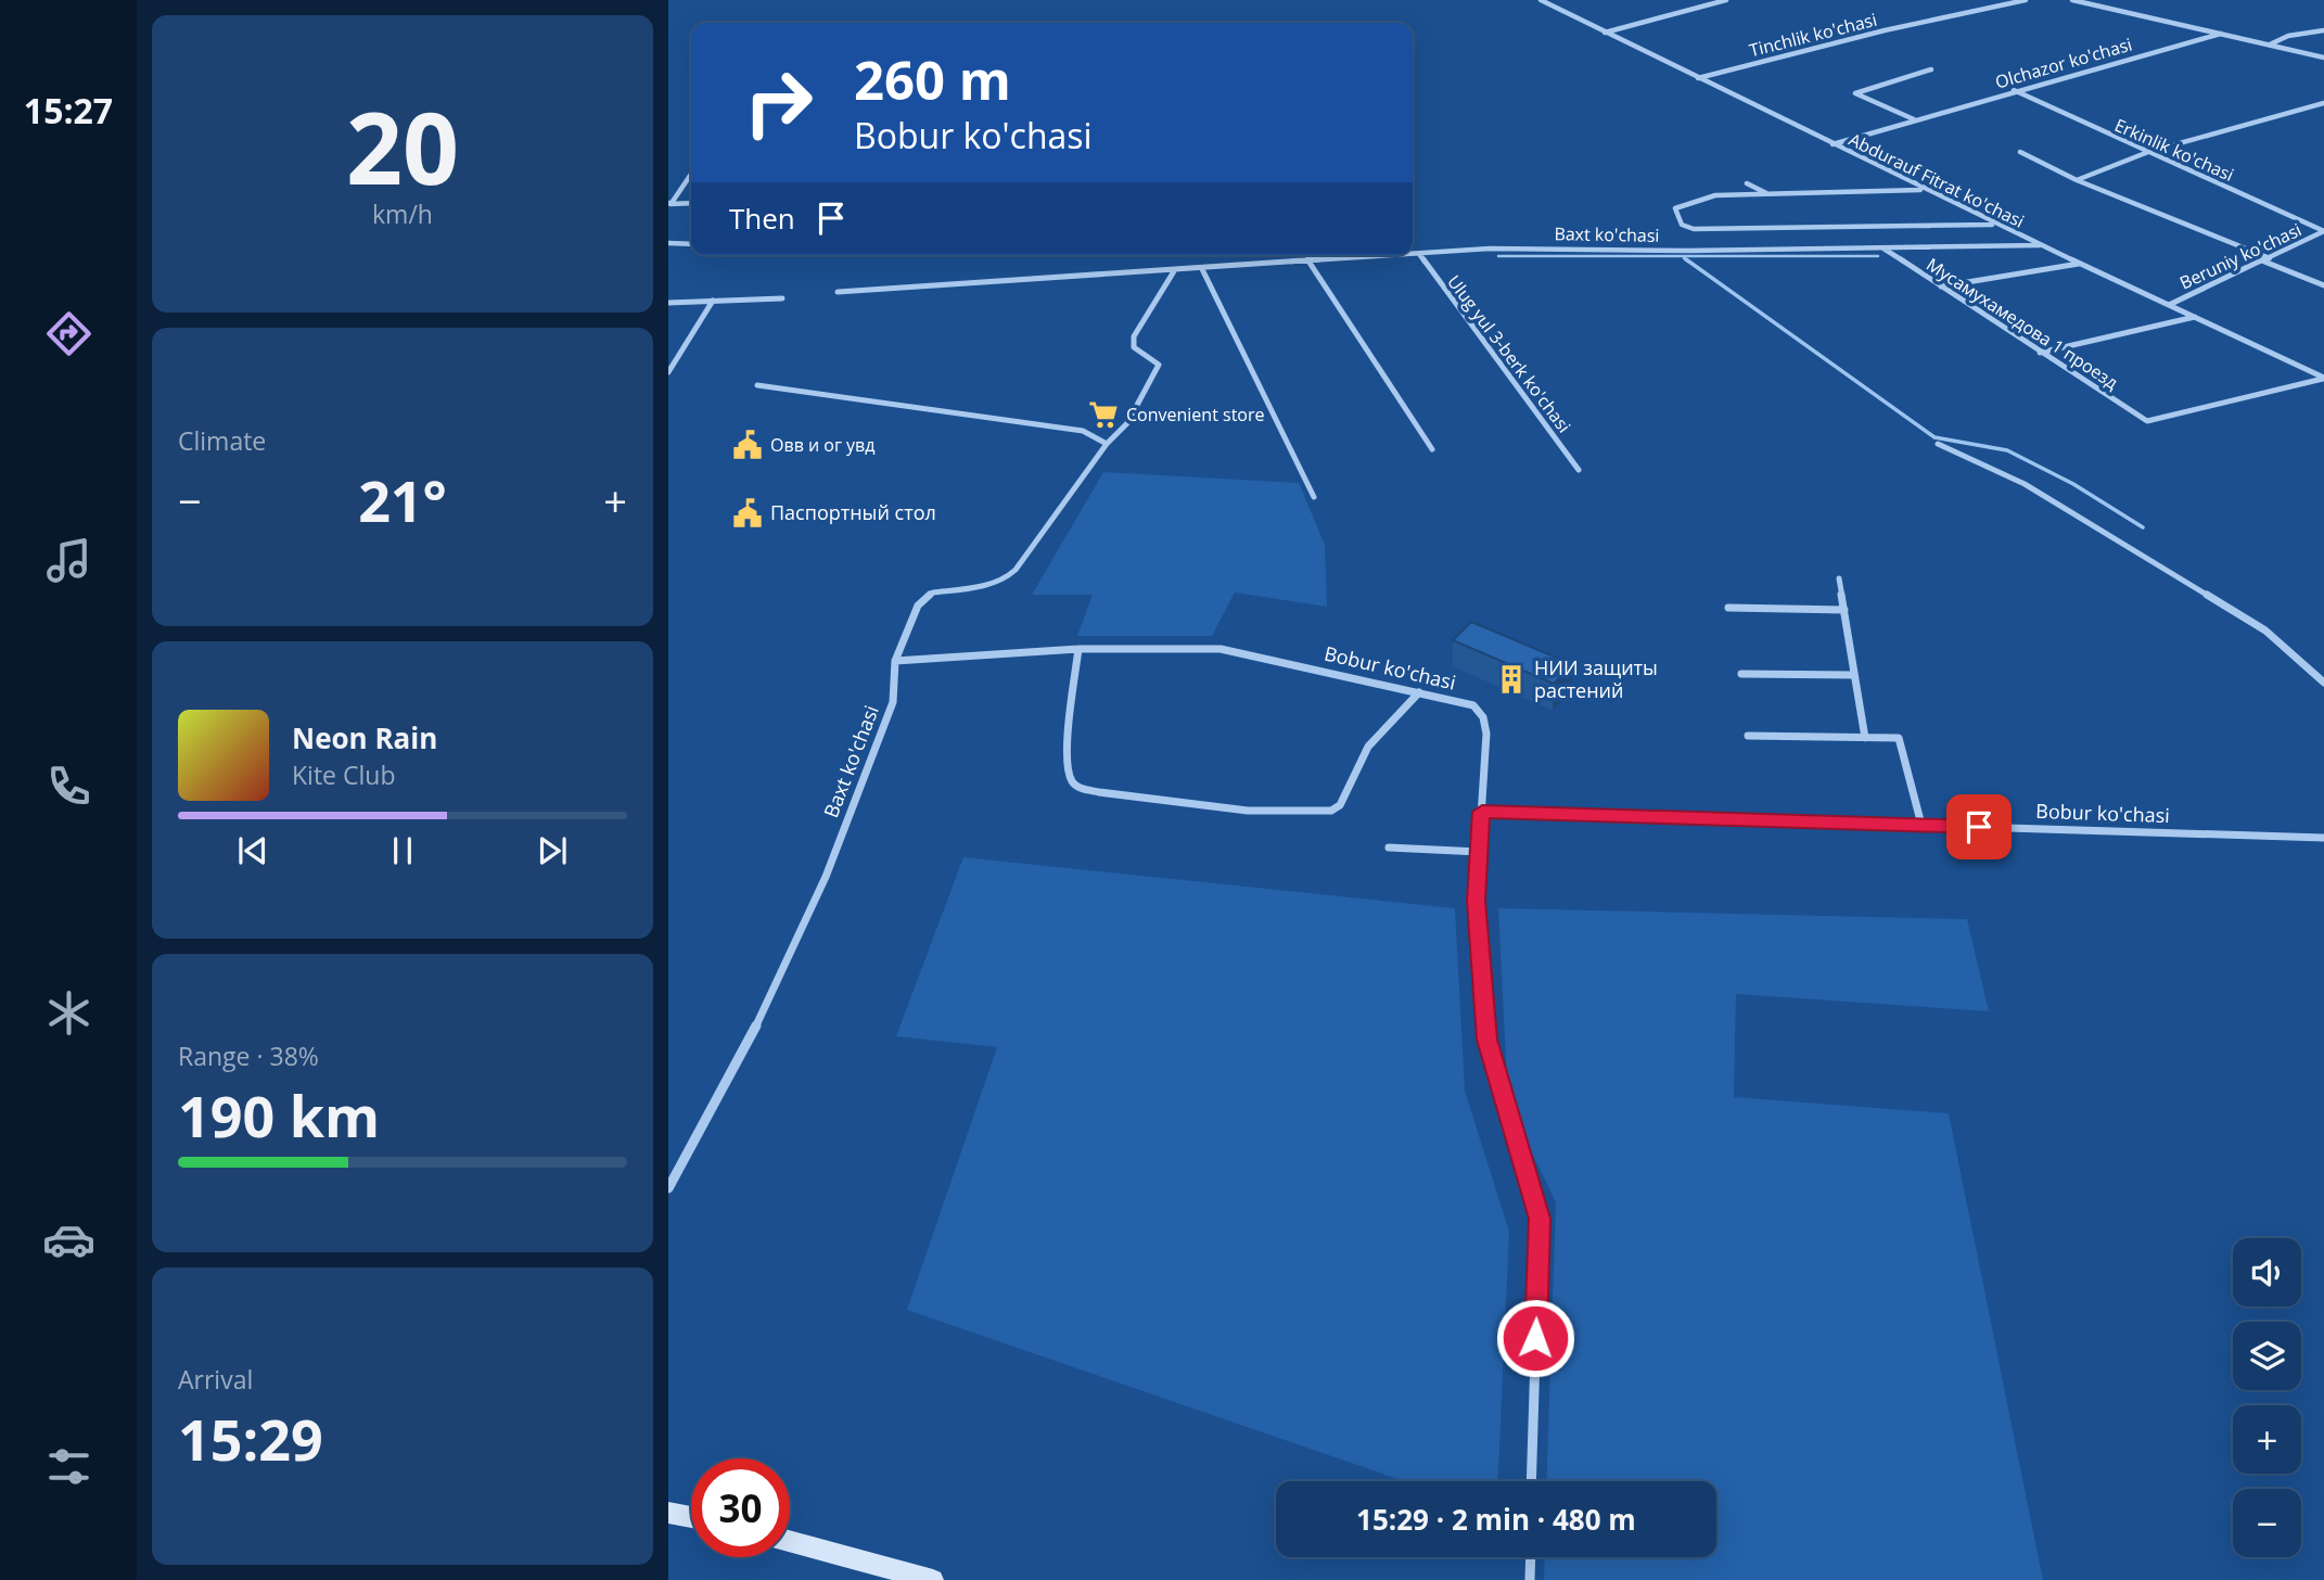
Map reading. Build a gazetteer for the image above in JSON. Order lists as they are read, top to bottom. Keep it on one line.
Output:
{"streets":{"street":["Tinchlik ko'chasi","Olchazor ko'chasi","Erkinlik ko'chasi","Abdurauf Fitrat ko'chasi","Baxt ko'chasi","Beruniy ko'chasi","Мусамухамедова 1 проезд","Ulug yul 3-berk ko'chasi","Bobur ko'chasi"]},"crossings":[["Tinchlik ko'chasi","Abdurauf Fitrat ko'chasi"],["Olchazor ko'chasi","Erkinlik ko'chasi"],["Olchazor ko'chasi","Abdurauf Fitrat ko'chasi"],["Erkinlik ko'chasi","Beruniy ko'chasi"],["Abdurauf Fitrat ko'chasi","Baxt ko'chasi"],["Abdurauf Fitrat ko'chasi","Beruniy ko'chasi"],["Abdurauf Fitrat ko'chasi","Мусамухамедова 1 проезд"],["Baxt ko'chasi","Мусамухамедова 1 проезд"],["Baxt ko'chasi","Ulug yul 3-berk ko'chasi"],["Baxt ko'chasi","Bobur ko'chasi"]],"places":{"supermarket":["Convenient store"],"public building":["Овв и ог увд","Паспортный стол"],"building":["НИИ защиты растений"]},"page":{"tabs":"15:27","tile":[["20","km/h"],"Climate",["Range · 38%","190 km"],["Arrival","15:29"]],"turn":["260 m","Bobur ko'chasi"],"then":"Then","heat":["−","21°","+"],"song":["Neon Rain","Kite Club"],"map_buttons":["+","−"],"limit":"30","trip":"15:29 · 2 min · 480 m"}}
